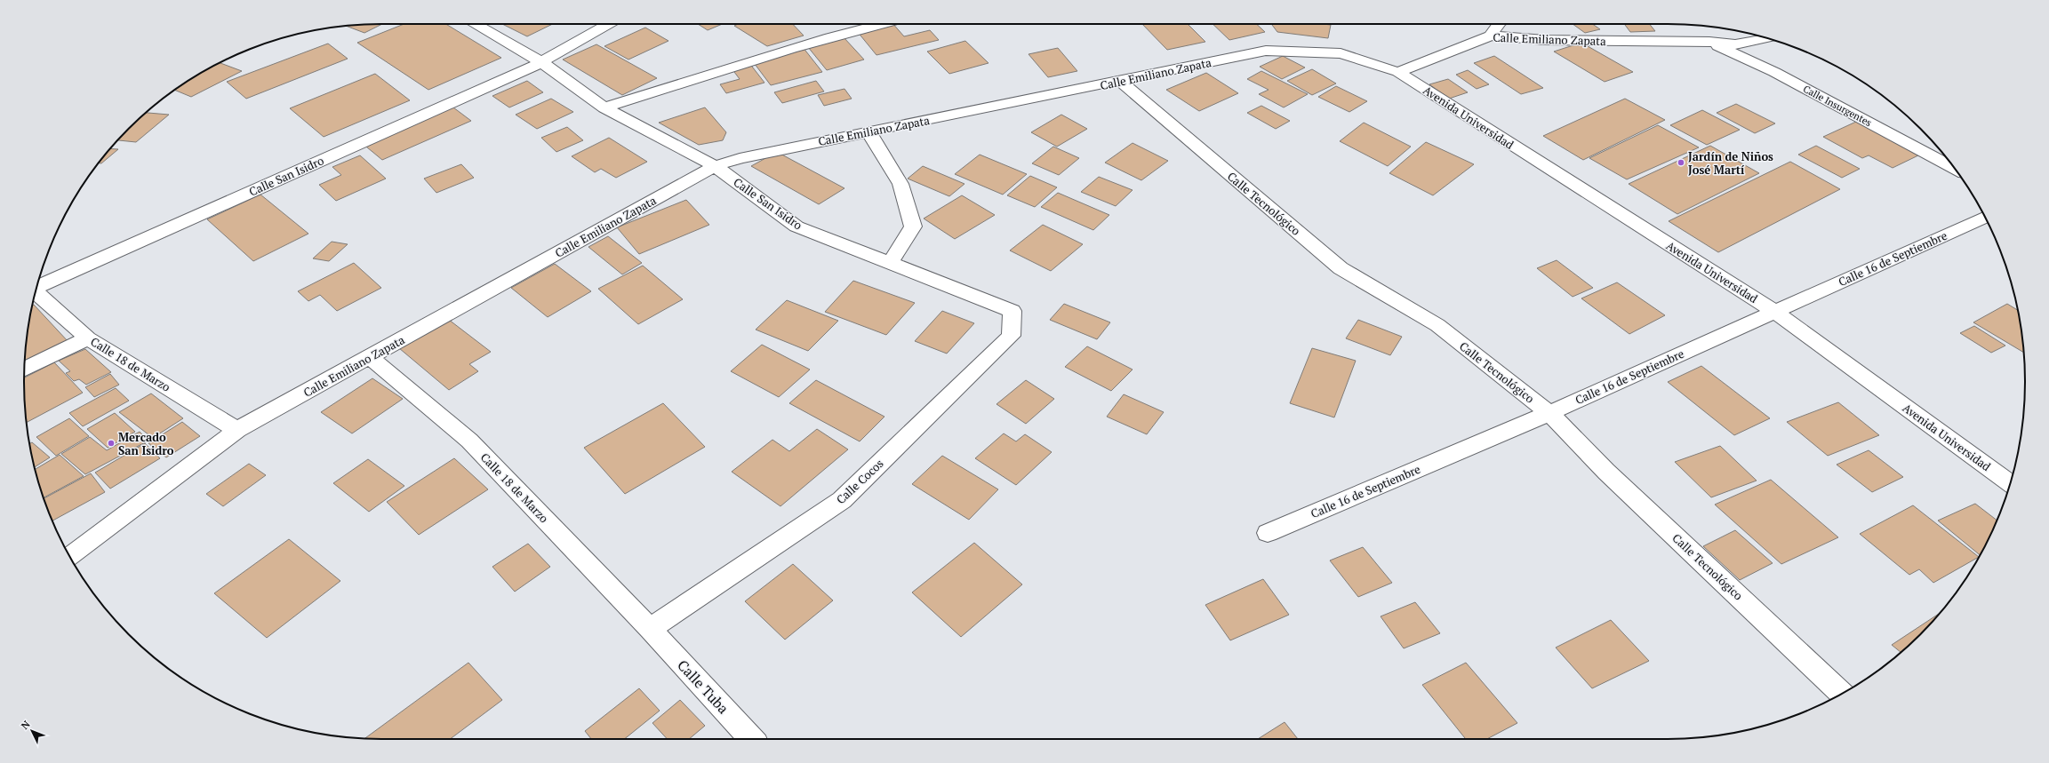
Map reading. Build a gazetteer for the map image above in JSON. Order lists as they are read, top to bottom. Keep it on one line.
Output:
{"streets":{"street":["Calle Emiliano Zapata","Calle Insurgentes","Avenida Universidad","Calle San Isidro","Calle Tecnológico","Calle 16 de Septiembre","Calle 18 de Marzo","Calle Cocos","Calle Tuba"]},"crossings":[["Calle Emiliano Zapata","Calle Insurgentes"],["Calle Emiliano Zapata","Avenida Universidad"],["Calle Emiliano Zapata","Calle San Isidro"],["Calle Emiliano Zapata","Calle Tecnológico"],["Calle Emiliano Zapata","Calle 18 de Marzo"],["Avenida Universidad","Calle 16 de Septiembre"],["Calle San Isidro","Calle Cocos"],["Calle Tecnológico","Calle 16 de Septiembre"],["Calle 18 de Marzo","Calle Cocos"],["Calle 18 de Marzo","Calle Tuba"],["Calle Cocos","Calle Tuba"]],"places":["Jardín de Niños José Martí","Mercado San Isidro"],"north":"top left"}
